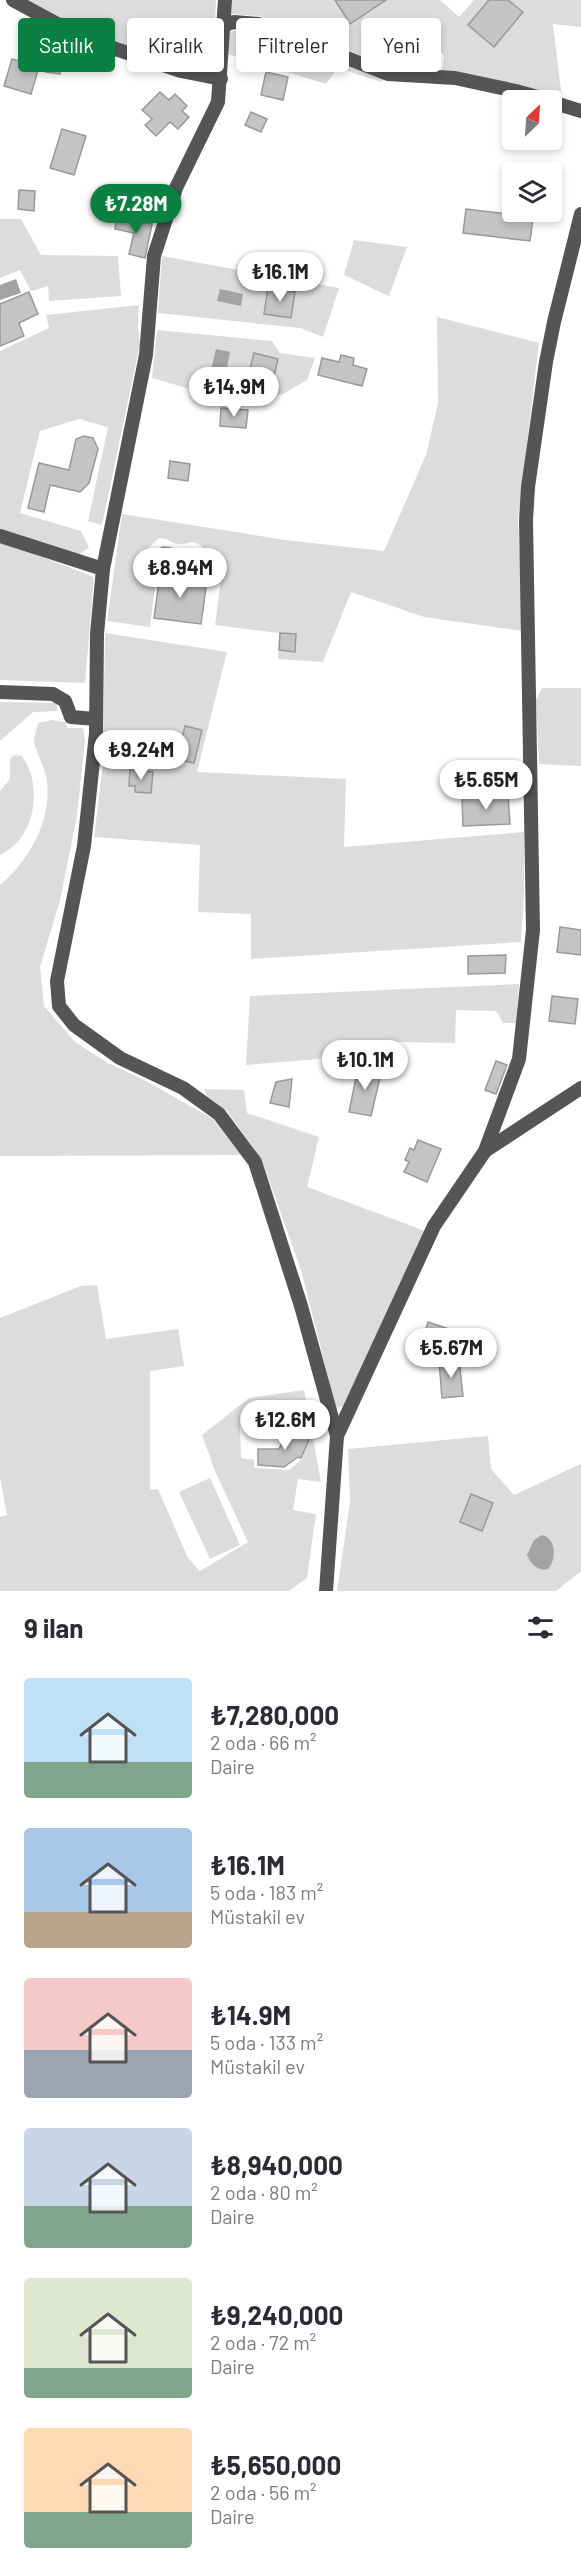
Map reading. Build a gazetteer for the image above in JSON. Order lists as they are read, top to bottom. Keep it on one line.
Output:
{"north":"top right","page":{"chip":["Satılık","Kiralık","Filtreler","Yeni"],"price":["₺7.28M","₺16.1M","₺14.9M","₺8.94M","₺9.24M","₺5.65M","₺10.1M","₺5.67M","₺12.6M"],"heading":"9 ilan","list":[{"name":"₺7,280,000","note":"2 oda · 66 m² · Daire"},{"name":"₺16.1M","note":"5 oda · 183 m² · Müstakil ev"},{"name":"₺14.9M","note":"5 oda · 133 m² · Müstakil ev"},{"name":"₺8,940,000","note":"2 oda · 80 m² · Daire"},{"name":"₺9,240,000","note":"2 oda · 72 m² · Daire"},{"name":"₺5,650,000","note":"2 oda · 56 m² · Daire"}]}}
